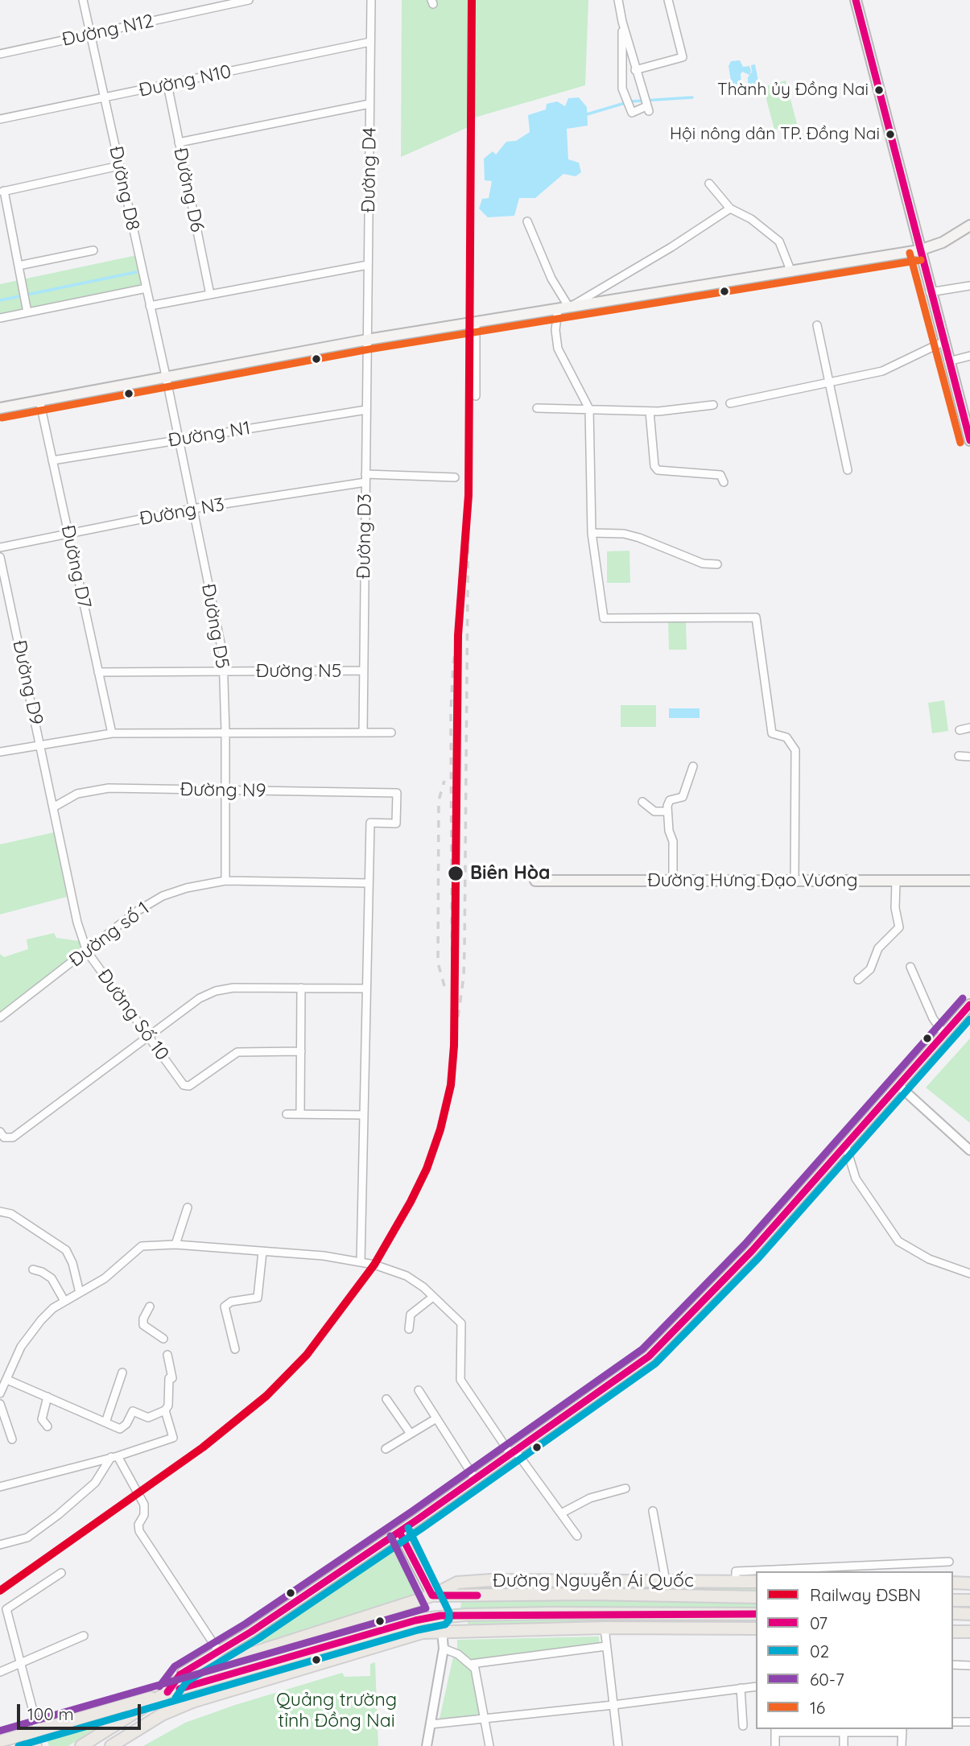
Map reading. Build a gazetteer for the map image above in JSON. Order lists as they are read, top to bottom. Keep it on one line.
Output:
{"streets":{"main road":["Đường Hưng Đạo Vương","Đường Nguyễn Ái Quốc"],"street":["Đường N12","Đường N10","Đường D4","Đường D8","Đường D6","Đường N1","Đường N3","Đường D3","Đường D7","Đường D5","Đường N5","Đường D9","Đường N9","Đường số 1","Đường Số 10"]},"crossings":[["Đường N12","Đường D8"],["Đường N10","Đường D4"],["Đường N10","Đường D8"],["Đường N10","Đường D6"],["Đường D4","Đường D3"],["Đường D8","Đường D5"],["Đường N1","Đường D3"],["Đường N1","Đường D7"],["Đường N1","Đường D5"],["Đường N3","Đường D3"],["Đường N3","Đường D7"],["Đường N3","Đường D5"],["Đường D3","Đường N5"],["Đường D7","Đường N5"],["Đường D5","Đường N5"],["Đường D5","Đường N9"],["Đường D5","Đường số 1"],["Đường D9","Đường N9"],["Đường D9","Đường Số 10"],["Đường N9","Đường số 1"],["Đường N9","Đường Số 10"],["Đường số 1","Đường Số 10"]],"parks":["Quảng trường tỉnh Đồng Nai"],"places":["Thành ủy Đồng Nai","Hội nông dân TP. Đồng Nai","Biên Hòa"],"lines":["rail line ĐSBN","transit line 07","transit line 16","transit line 60-7","transit line 02"],"legend":["Railway ĐSBN","07","02","60-7","16"],"scale_bar":"100 m"}
